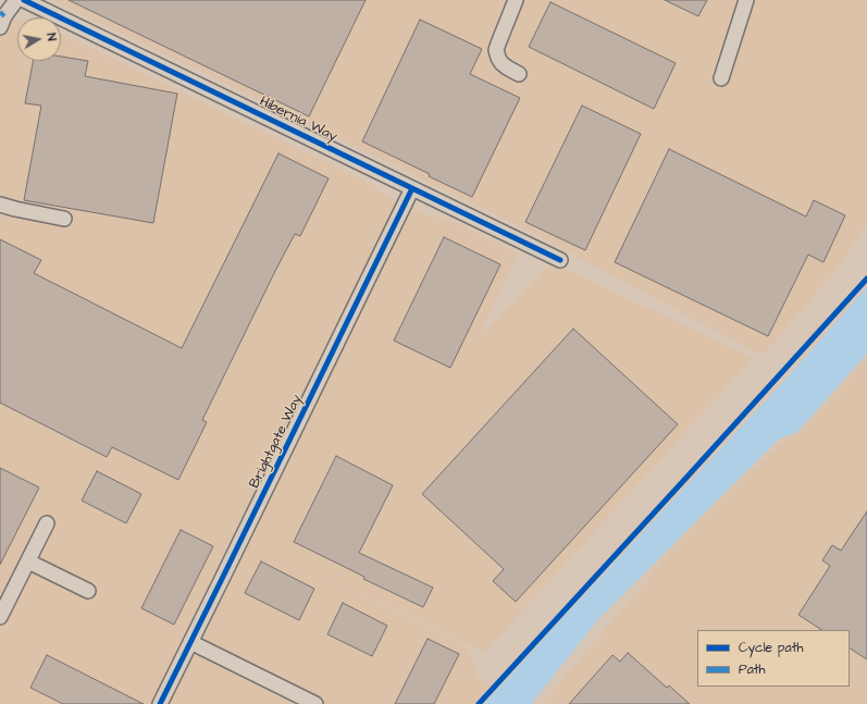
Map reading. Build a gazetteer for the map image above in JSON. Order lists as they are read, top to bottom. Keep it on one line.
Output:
{"streets":{"street":["Hibernia Way","Brightgate Way"]},"crossings":[["Hibernia Way","Brightgate Way"]],"legend":["Cycle path","Path"],"north":"right"}
